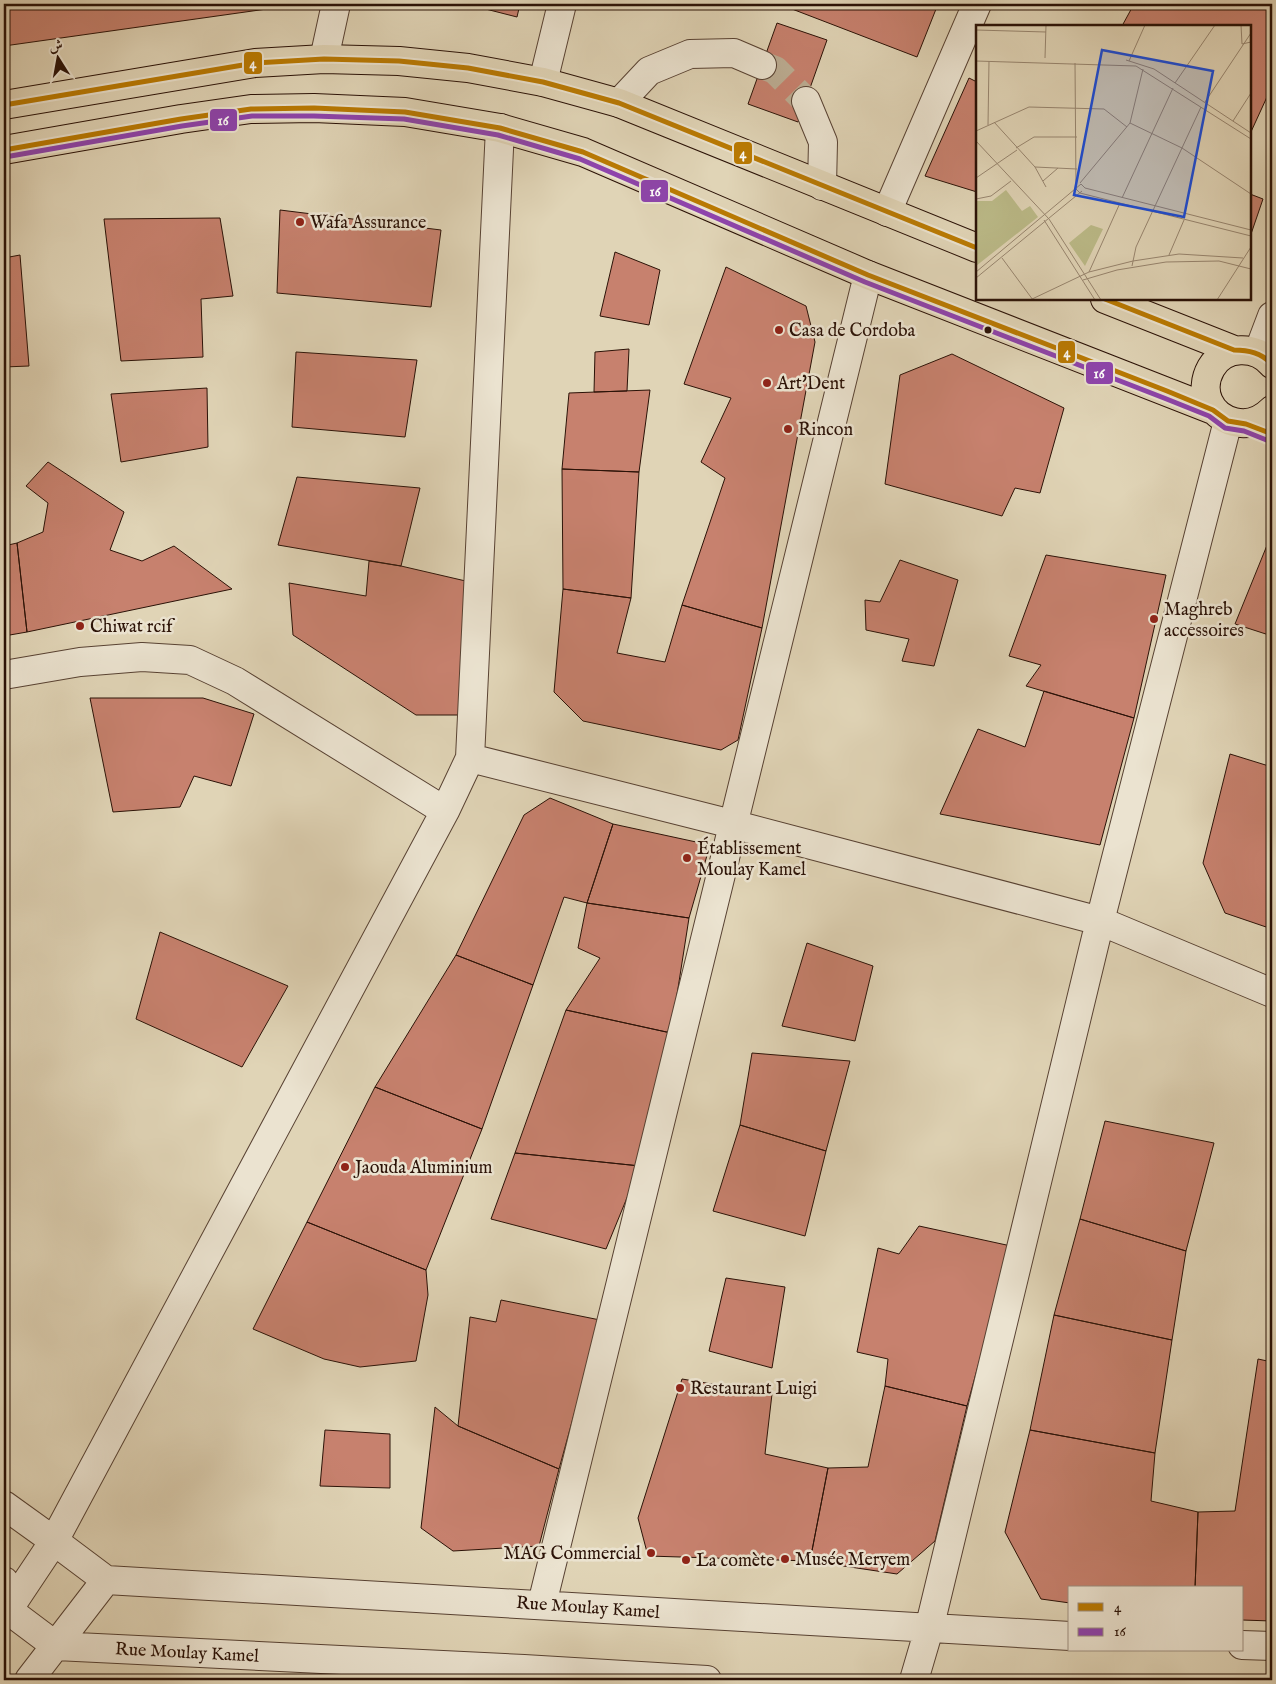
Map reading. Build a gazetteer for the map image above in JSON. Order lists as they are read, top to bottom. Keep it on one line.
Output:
{"streets":{"street":["Rue Moulay Kamel"]},"places":["Wafa Assurance","Casa de Cordoba","Art'Dent","Rincon","Maghreb accessoires","Chiwat rcif","Établissement Moulay Kamel","Jaouda Aluminium","Restaurant Luigi","MAG Commercial","Musée Meryem","La comète"],"lines":["transit line 4","transit line 16"],"legend":["4","16"],"north":"top"}
